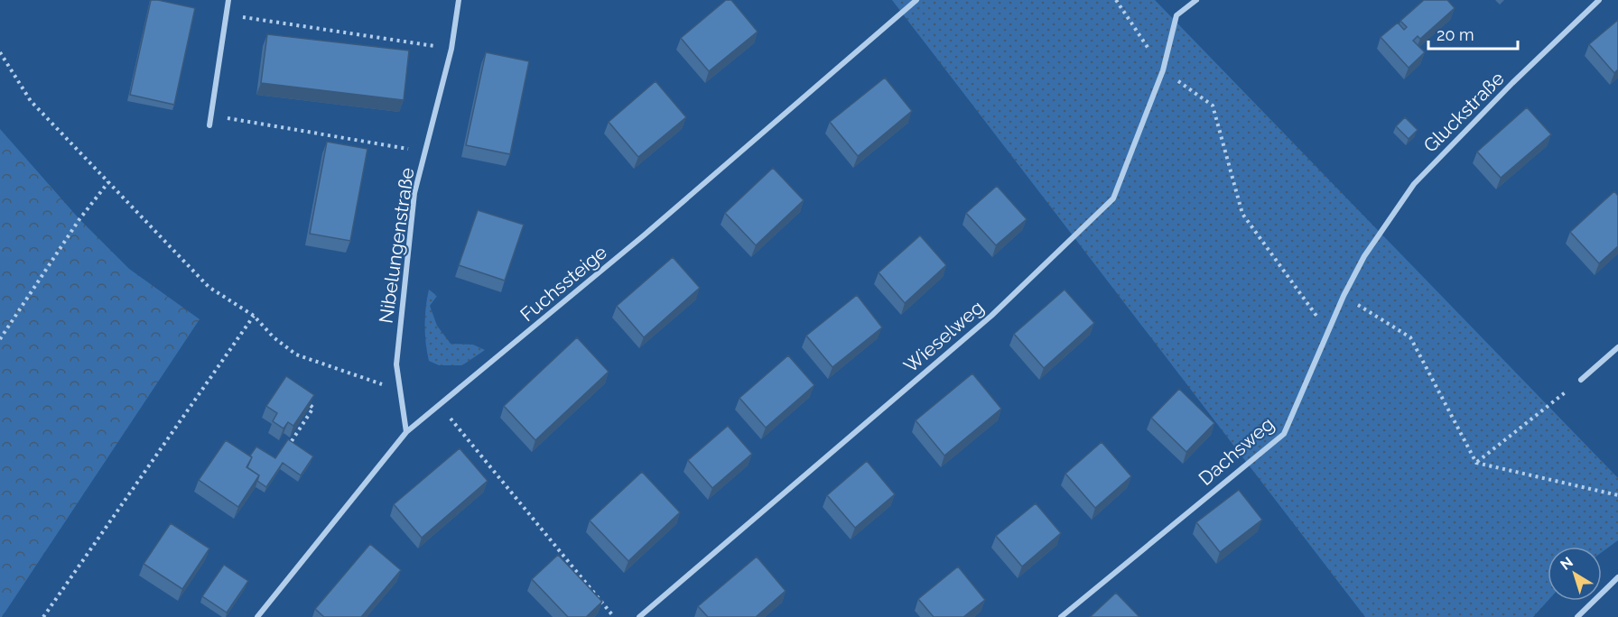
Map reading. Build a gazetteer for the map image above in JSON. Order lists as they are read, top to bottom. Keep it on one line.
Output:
{"streets":{"street":["Gluckstraße","Nibelungenstraße","Fuchssteige","Wieselweg","Dachsweg"]},"crossings":[["Gluckstraße","Dachsweg"],["Nibelungenstraße","Fuchssteige"]],"scale_bar":"20 m","north":"top left"}
